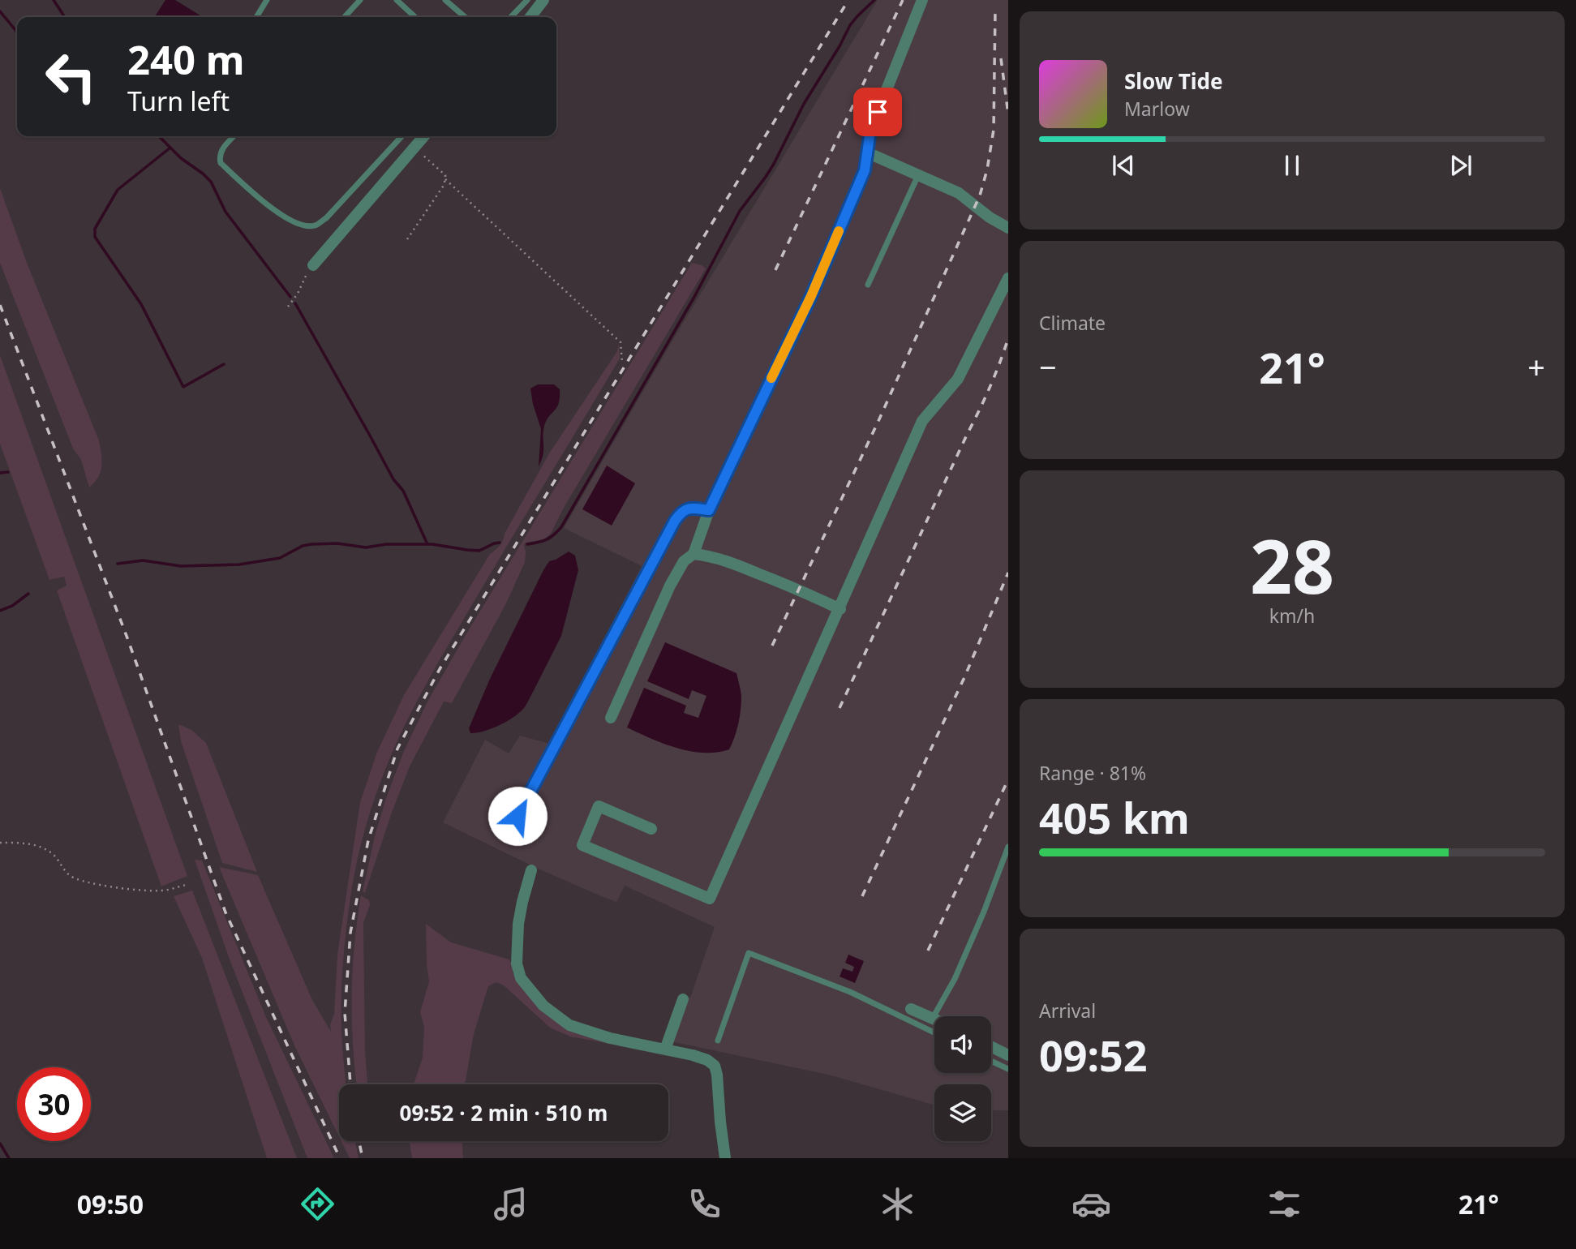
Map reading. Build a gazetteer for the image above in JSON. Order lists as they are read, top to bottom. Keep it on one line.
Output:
{"page":{"turn":["240 m","Turn left"],"song":["Slow Tide","Marlow"],"tile":["Climate",["28","km/h"],["Range · 81%","405 km"],["Arrival","09:52"]],"heat":["−","21°","+"],"limit":"30","trip":"09:52 · 2 min · 510 m","tabs":["09:50","21°"]}}
